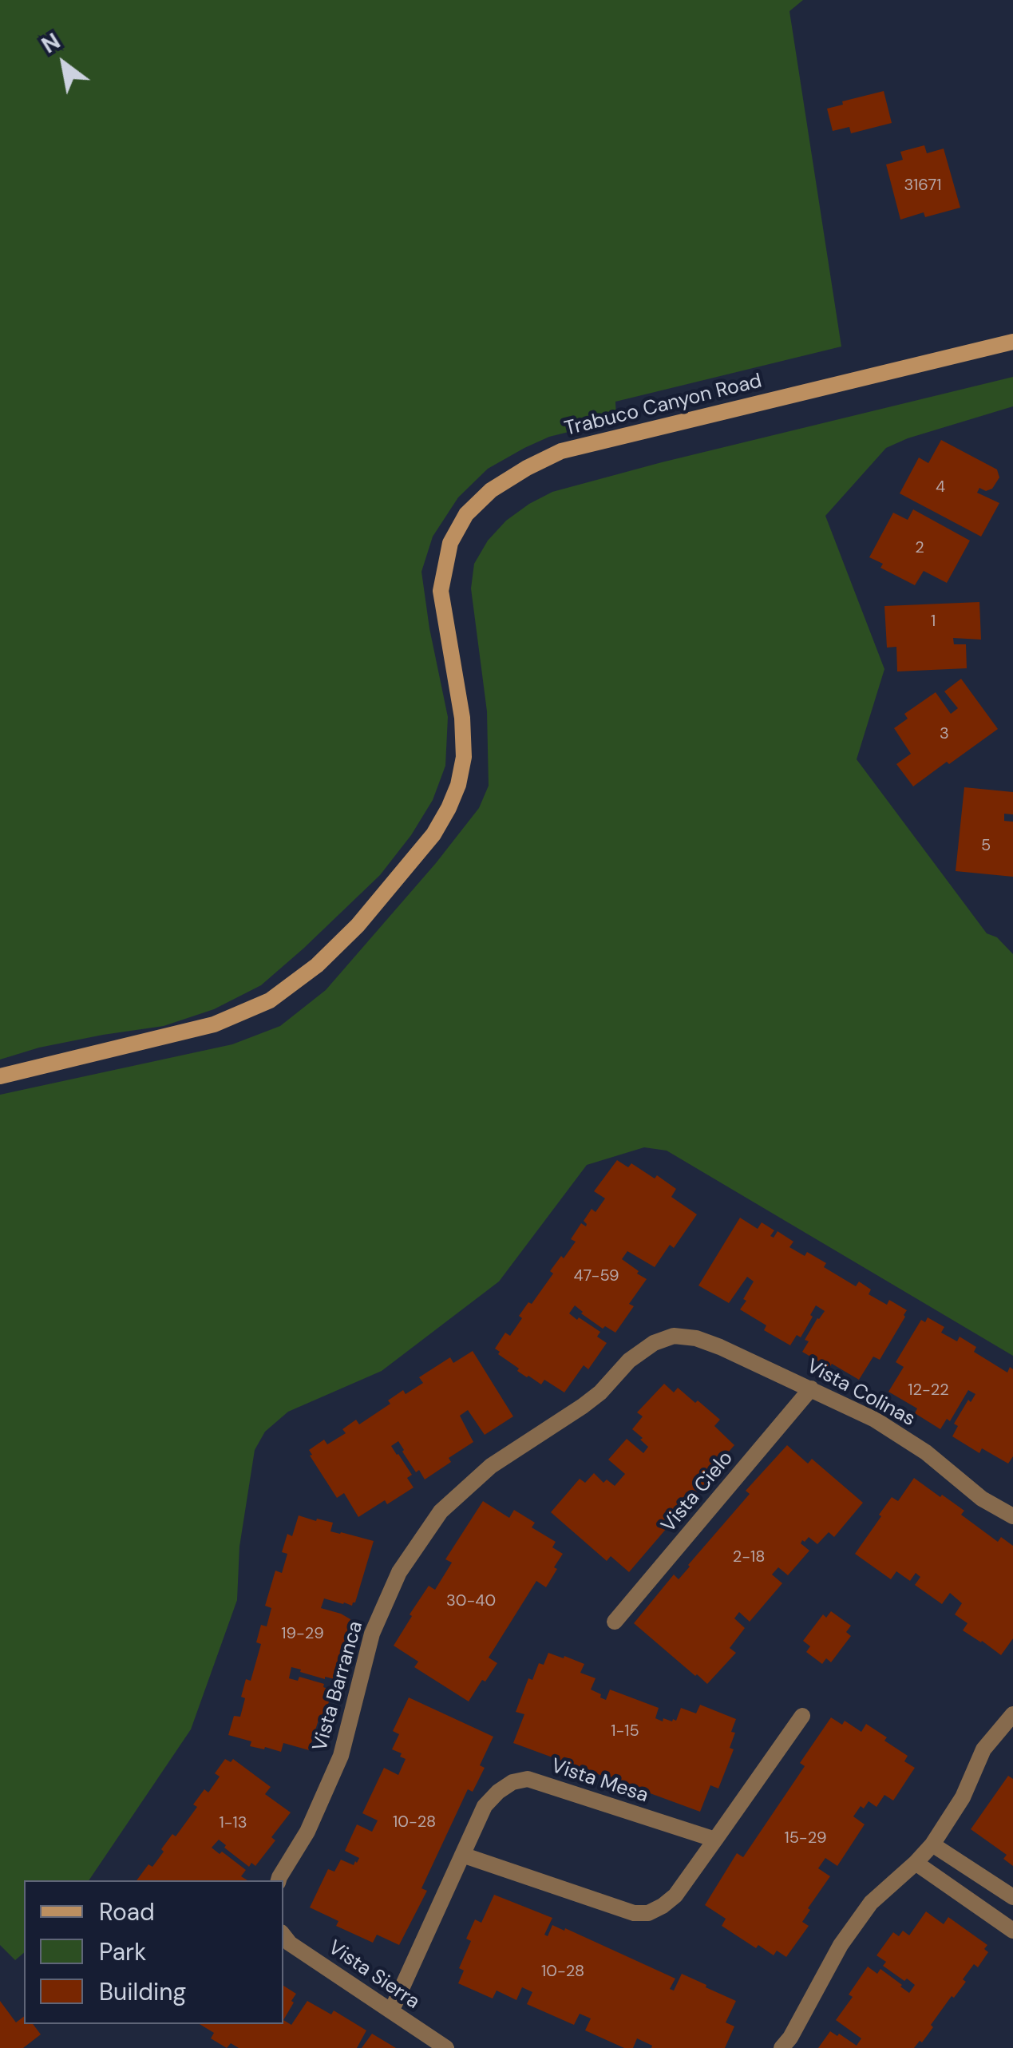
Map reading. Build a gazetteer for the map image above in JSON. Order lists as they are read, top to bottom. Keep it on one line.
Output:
{"streets":{"main road":["Trabuco Canyon Road"],"street":["Vista Colinas","Vista Cielo","Vista Barranca","Vista Mesa","Vista Sierra"]},"crossings":[["Vista Colinas","Vista Cielo"],["Vista Colinas","Vista Barranca"],["Vista Mesa","Vista Sierra"]],"house_numbers":["31671","4","2","1","3","5","47-59","12-22","2-18","30-40","19-29","1-15","10-28","1-13","15-29","10-28"],"legend":["Road","Park","Building"],"north":"top left"}
